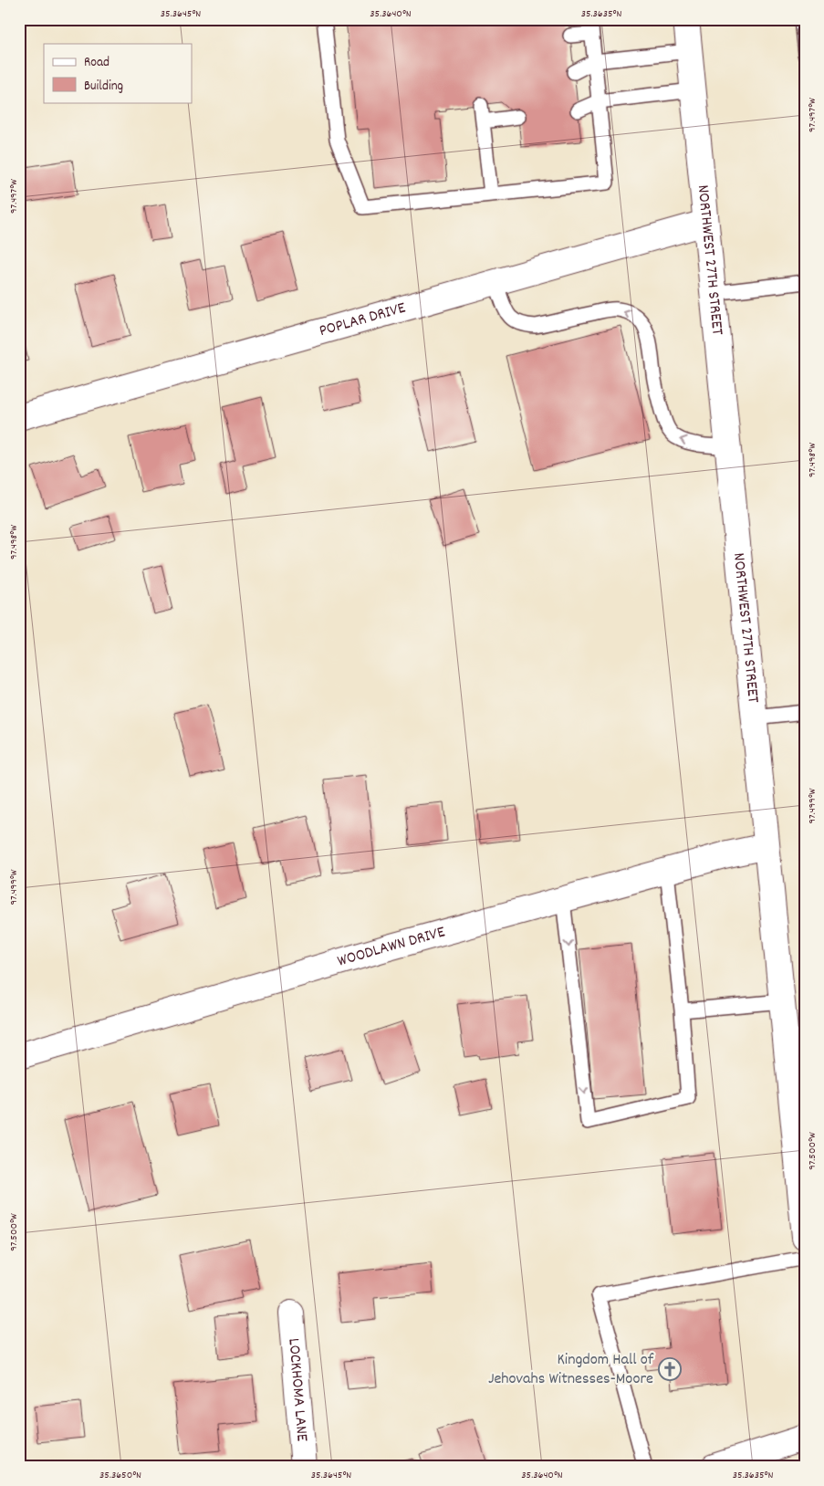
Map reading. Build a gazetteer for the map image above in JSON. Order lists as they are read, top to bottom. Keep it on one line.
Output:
{"streets":{"street":["NORTHWEST 27TH STREET","POPLAR DRIVE","WOODLAWN DRIVE","LOCKHOMA LANE"]},"crossings":[["NORTHWEST 27TH STREET","POPLAR DRIVE"],["NORTHWEST 27TH STREET","WOODLAWN DRIVE"]],"places":{"church":["Kingdom Hall of Jehovahs Witnesses-Moore"]},"legend":["Road","Building"],"coordinates":["35.3645°N","35.3640°N","35.3635°N","97.497°W","97.498°W","97.499°W","97.500°W","35.3650°N"]}
